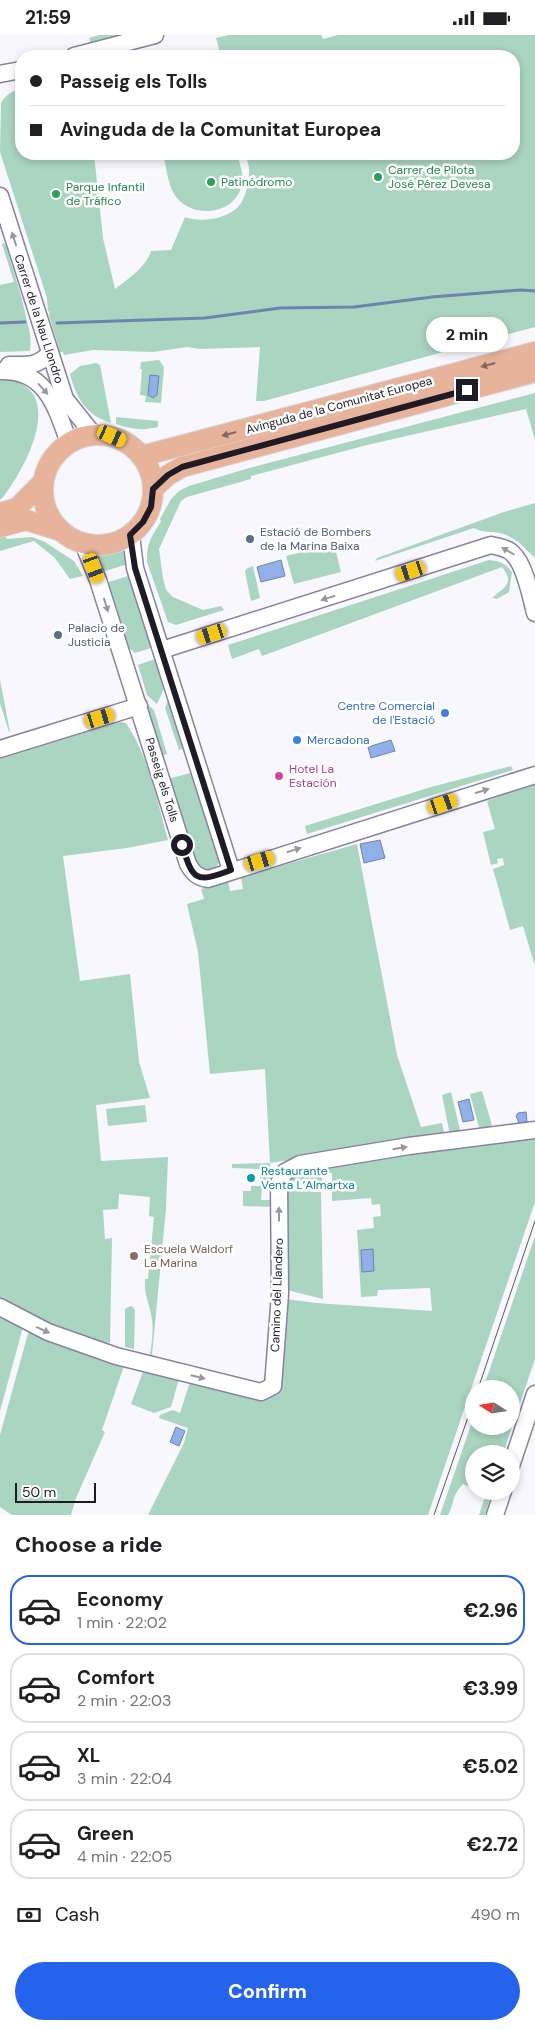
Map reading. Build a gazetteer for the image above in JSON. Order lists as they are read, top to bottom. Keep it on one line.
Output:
{"streets":{"main road":["Avinguda de la Comunitat Europea"],"street":["Carrer de la Nau Llondro","Passeig els Tolls","Camino del Llandero"]},"crossings":[["Carrer de la Nau Llondro","Avinguda de la Comunitat Europea"],["Carrer de la Nau Llondro","Passeig els Tolls"],["Avinguda de la Comunitat Europea","Passeig els Tolls"]],"one_way":["Carrer de la Nau Llondro"],"places":["Carrer de Pilota José Pérez Devesa","Patinódromo","Parque Infantil de Tráfico","Estació de Bombers de la Marina Baixa","Palacio de Justicia","Centre Comercial de l'Estació","Mercadona","Hotel La Estación","Restaurante Venta L’Almartxa","Escuela Waldorf La Marina"],"scale_bar":"50 m","north":"left","page":{"status":"21:59","banner":["Passeig els Tolls","Avinguda de la Comunitat Europea"],"bubble":"2 min","scale":"50 m","heading":"Choose a ride","list":[{"name":"Economy","note":"1 min · 22:02","value":"€2.96"},{"name":"Comfort","note":"2 min · 22:03","value":"€3.99"},{"name":"XL","note":"3 min · 22:04","value":"€5.02"},{"name":"Green","note":"4 min · 22:05","value":"€2.72"}],"pay":["Cash","490 m"],"buttons":"Confirm"}}
